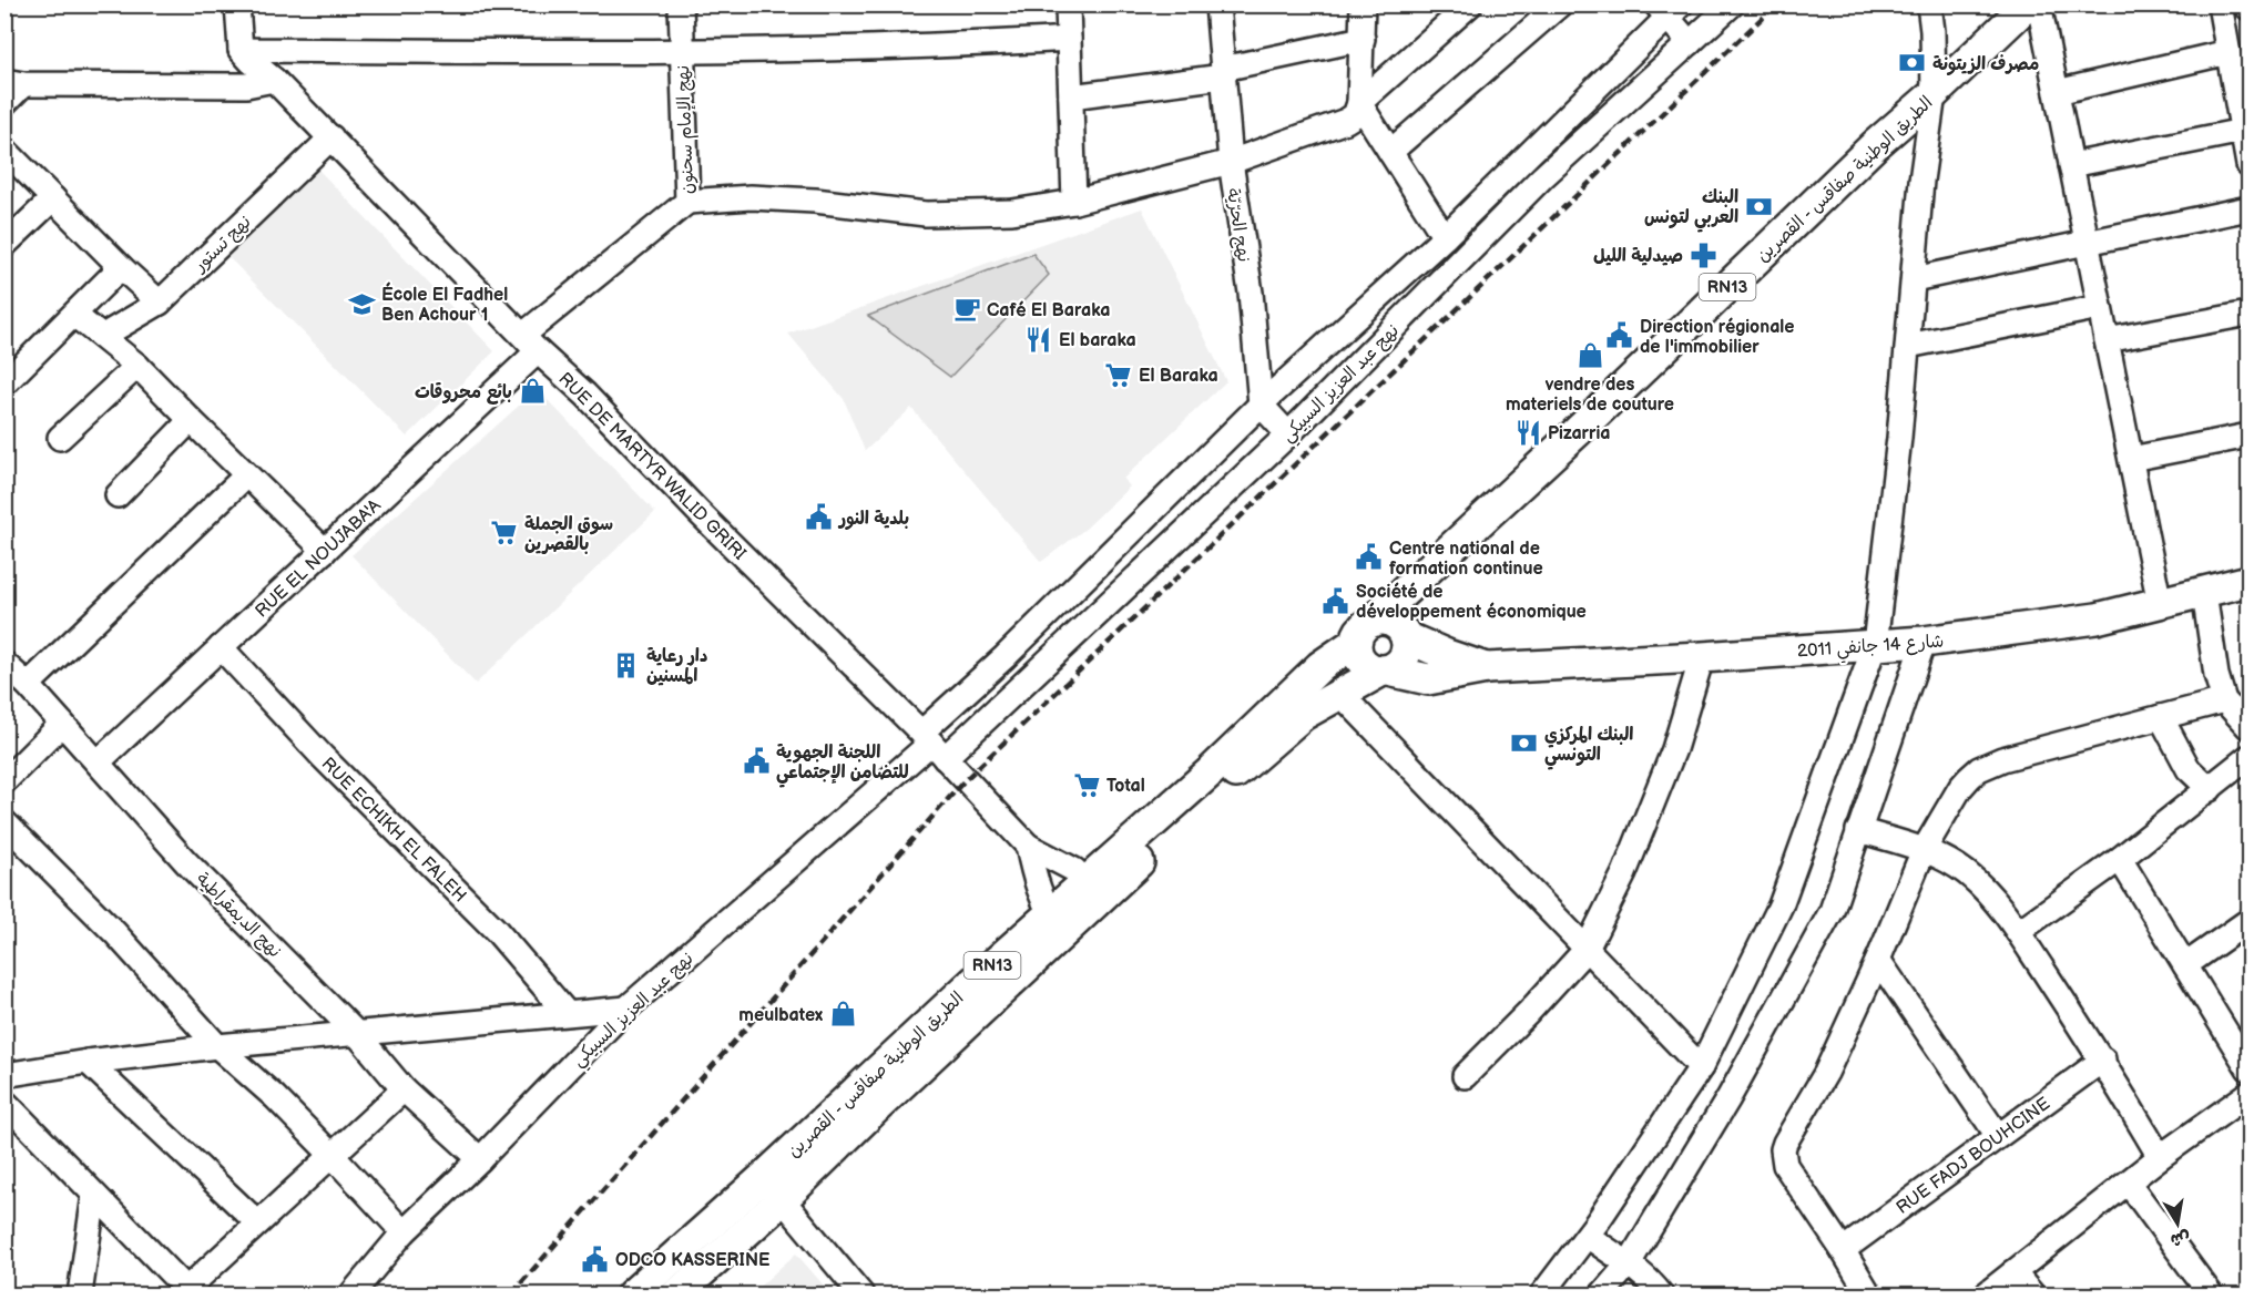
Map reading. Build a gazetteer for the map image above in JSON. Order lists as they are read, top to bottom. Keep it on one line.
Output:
{"streets":{"main road":["الطريق الوطنية صفاقس - القصرين","RN13","شارع 14 جانفي 2011"],"street":["نهج الإمام سحنون","نهج الحرّيّة","نهج تستور","نهج عبد العزيز السبيكي","RUE DE MARTYR WALID GRIRI","RUE EL NOUJABA'A","RUE ECHIKH EL FALEH","نهج الديمقراطية","RUE FADJ BOUHCINE"]},"crossings":[["نهج الإمام سحنون","RUE DE MARTYR WALID GRIRI"],["نهج الإمام سحنون","RUE EL NOUJABA'A"],["الطريق الوطنية صفاقس - القصرين","RN13"],["الطريق الوطنية صفاقس - القصرين","RUE DE MARTYR WALID GRIRI"],["الطريق الوطنية صفاقس - القصرين","شارع 14 جانفي 2011"],["نهج الحرّيّة","نهج عبد العزيز السبيكي"],["نهج تستور","RUE DE MARTYR WALID GRIRI"],["RN13","شارع 14 جانفي 2011"],["نهج عبد العزيز السبيكي","RUE DE MARTYR WALID GRIRI"],["نهج عبد العزيز السبيكي","نهج الديمقراطية"],["RUE DE MARTYR WALID GRIRI","RUE EL NOUJABA'A"],["RUE EL NOUJABA'A","RUE ECHIKH EL FALEH"],["RUE EL NOUJABA'A","نهج الديمقراطية"]],"places":{"bank":["مصرف الزيتونة","البنك العربي لتونس","البنك المركزي التونسي"],"pharmacy":["صيدلية الليل"],"school or university":["École El Fadhel Ben Achour 1"],"cafe":["Café El Baraka"],"public building":["Direction régionale de l'immobilier","بلدية النور","Centre national de formation continue","Société de développement économique","اللجنة الجهوية للتضامن الإجتماعي","ODCO KASSERINE"],"restaurant":["El baraka","Pizarria"],"shop":["vendre des materiels de couture","بائع محروقات","meulbatex"],"supermarket":["El Baraka","سوق الجملة بالقصرين","Total"],"building":["دار رعاية المسنين"]},"north":"bottom"}
